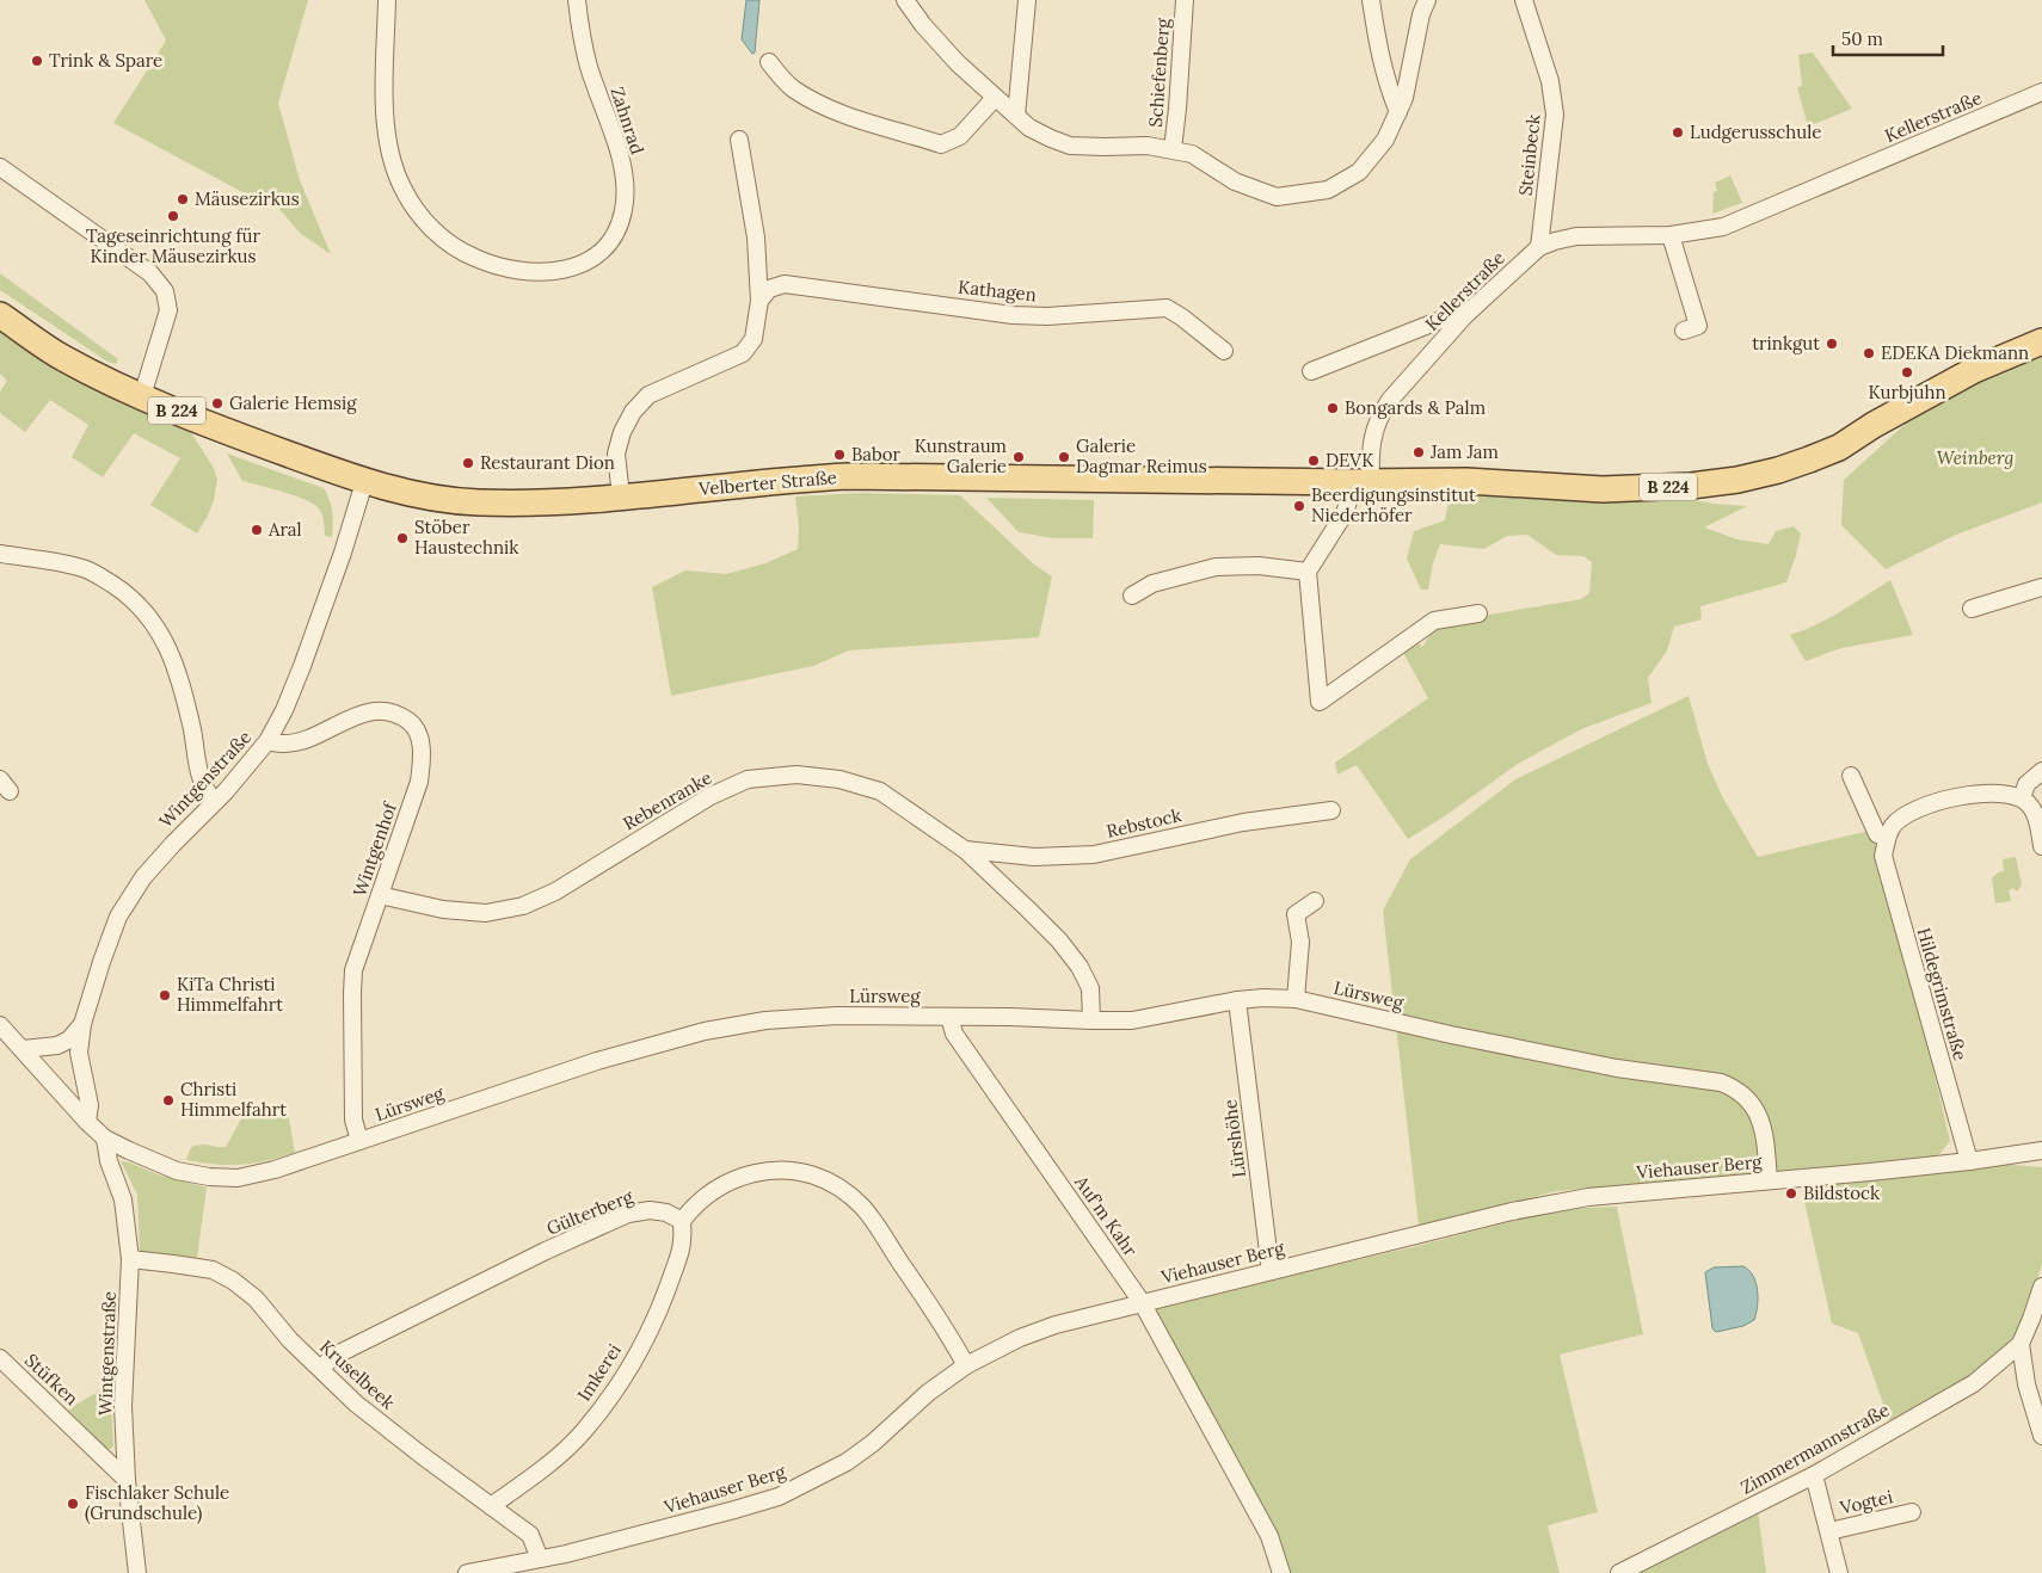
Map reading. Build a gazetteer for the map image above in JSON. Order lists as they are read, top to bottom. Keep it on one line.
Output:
{"streets":{"main road":["B 224","Velberter Straße"],"street":["Schiefenberg","Kellerstraße","Zahnrad","Steinbeck","Kathagen","Wintgenstraße","Rebenranke","Rebstock","Wintgenhof","Hildegrimstraße","Lürsweg","Lürshöhe","Viehauser Berg","Gülterberg","Auf'm Kahr","Imkerei","Kruselbeek","Stüfken","Zimmermannstraße","Vogtei"]},"crossings":[["Kellerstraße","Steinbeck"],["Kellerstraße","Velberter Straße"],["B 224","Velberter Straße"],["B 224","Wintgenstraße"],["Velberter Straße","Wintgenstraße"],["Wintgenstraße","Wintgenhof"],["Wintgenstraße","Lürsweg"],["Wintgenstraße","Kruselbeek"],["Wintgenstraße","Stüfken"],["Rebenranke","Rebstock"],["Rebenranke","Wintgenhof"],["Rebenranke","Lürsweg"],["Wintgenhof","Lürsweg"],["Hildegrimstraße","Viehauser Berg"],["Lürsweg","Lürshöhe"],["Lürsweg","Viehauser Berg"],["Lürsweg","Auf'm Kahr"],["Lürshöhe","Viehauser Berg"],["Viehauser Berg","Auf'm Kahr"],["Viehauser Berg","Kruselbeek"],["Gülterberg","Imkerei"],["Gülterberg","Kruselbeek"],["Imkerei","Kruselbeek"],["Zimmermannstraße","Vogtei"]],"parks":["Weinberg"],"places":["Trink & Spare","Ludgerusschule","Mäusezirkus","Tageseinrichtung für Kinder Mäusezirkus","trinkgut","EDEKA Diekmann","Kurbjuhn","Galerie Hemsig","Bongards & Palm","Jam Jam","Babor","Kunstraum Galerie","Galerie Dagmar Reimus","DEVK","Restaurant Dion","Beerdigungsinstitut Niederhöfer","Aral","Stöber Haustechnik","KiTa Christi Himmelfahrt","Christi Himmelfahrt","Bildstock","Fischlaker Schule (Grundschule)"],"scale_bar":"50 m"}
